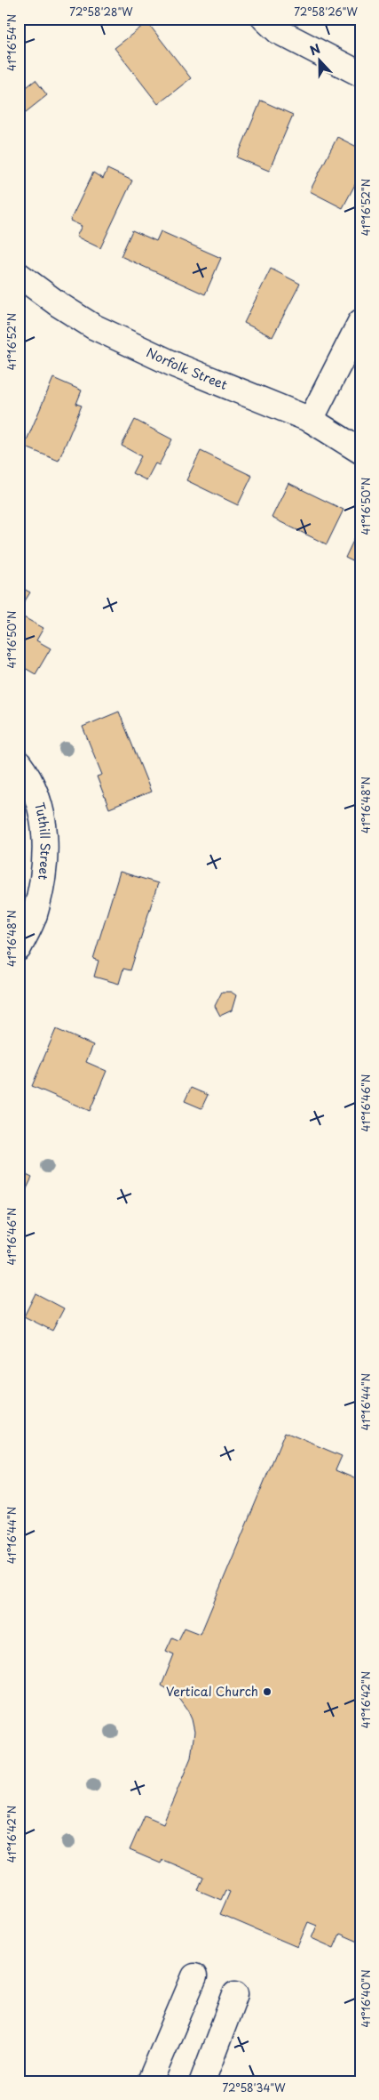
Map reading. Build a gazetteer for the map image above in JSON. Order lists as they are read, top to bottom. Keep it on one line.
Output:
{"streets":{"street":["Norfolk Street","Tuthill Street"]},"places":["Vertical Church"],"north":"top","coordinates":["72°58'28\"W","72°58'26\"W","41°16'54\"N","41°16'52\"N","41°16'50\"N","41°16'48\"N","41°16'46\"N","41°16'44\"N","41°16'42\"N","41°16'40\"N","72°58'34\"W"]}
